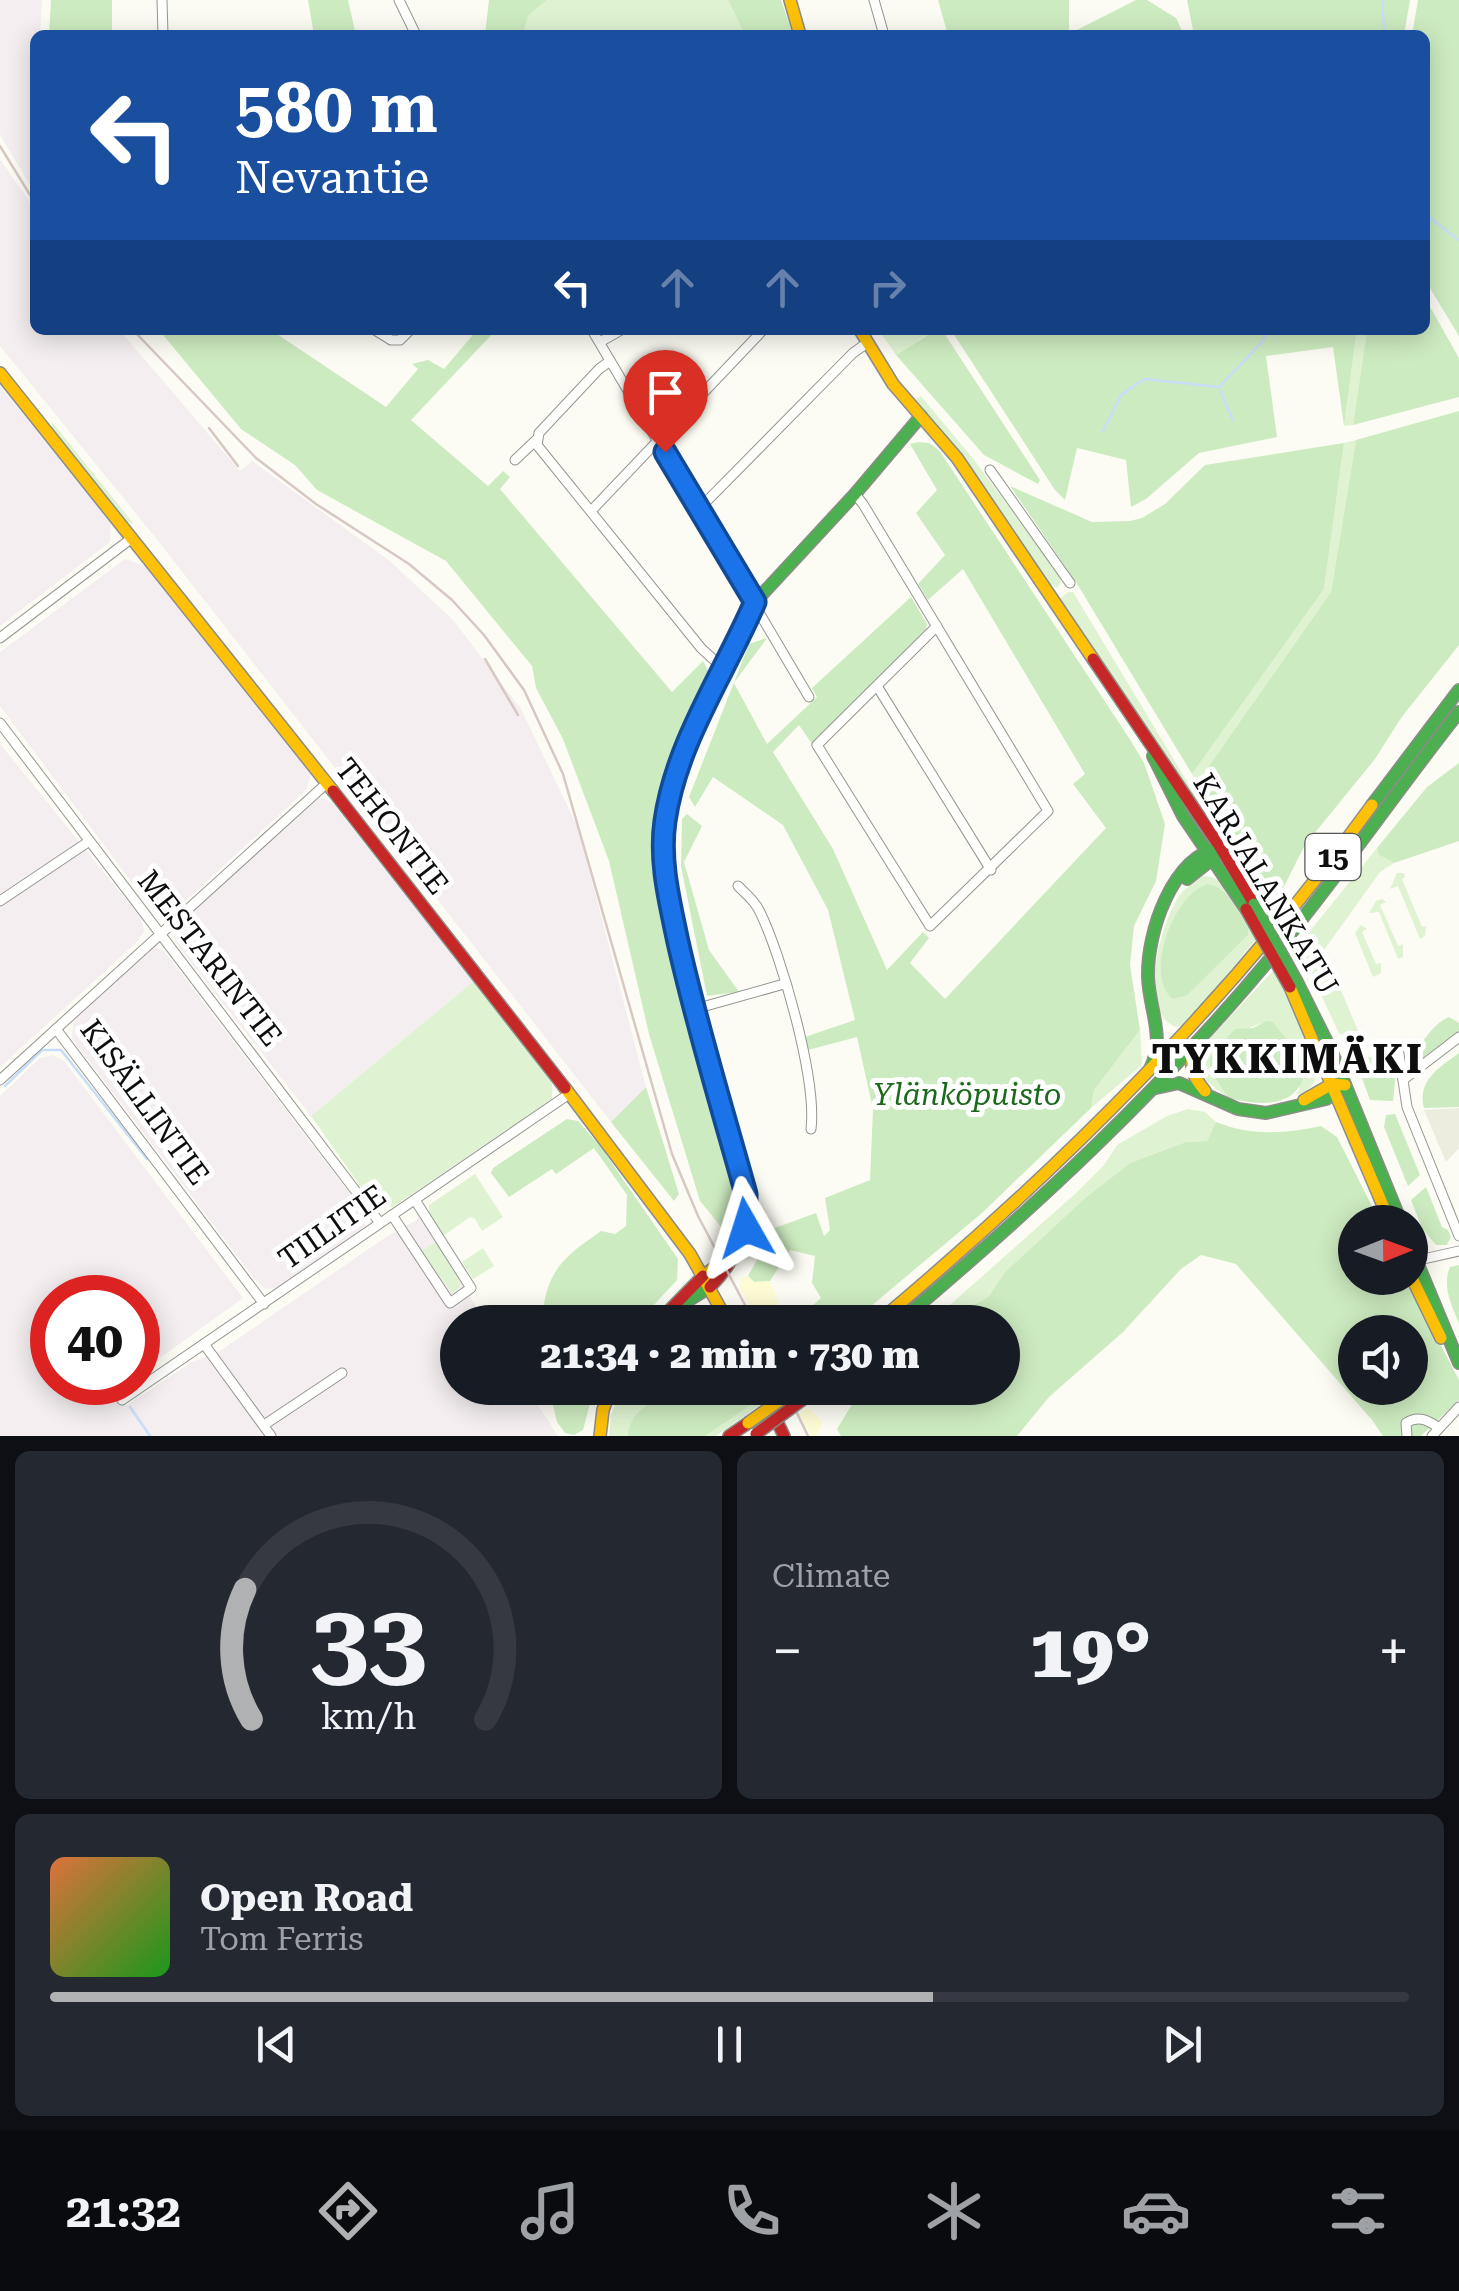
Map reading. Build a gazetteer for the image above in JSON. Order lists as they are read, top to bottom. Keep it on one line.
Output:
{"streets":{"main road":["TEHONTIE","15","KARJALANKATU"],"street":["MESTARINTIE","KISÄLLINTIE","TIILITIE"]},"crossings":[["TEHONTIE","KISÄLLINTIE"],["TEHONTIE","TIILITIE"],["MESTARINTIE","KISÄLLINTIE"],["MESTARINTIE","TIILITIE"],["KISÄLLINTIE","TIILITIE"]],"districts":["TYKKIMÄKI"],"parks":["Ylänköpuisto"],"north":"right","page":{"turn":["580 m","Nevantie"],"limit":"40","trip":"21:34 · 2 min · 730 m","tile":"Climate","heat":["−","19°","+"],"song":["Open Road","Tom Ferris"],"tabs":"21:32","gauge":["33","km/h"]}}
